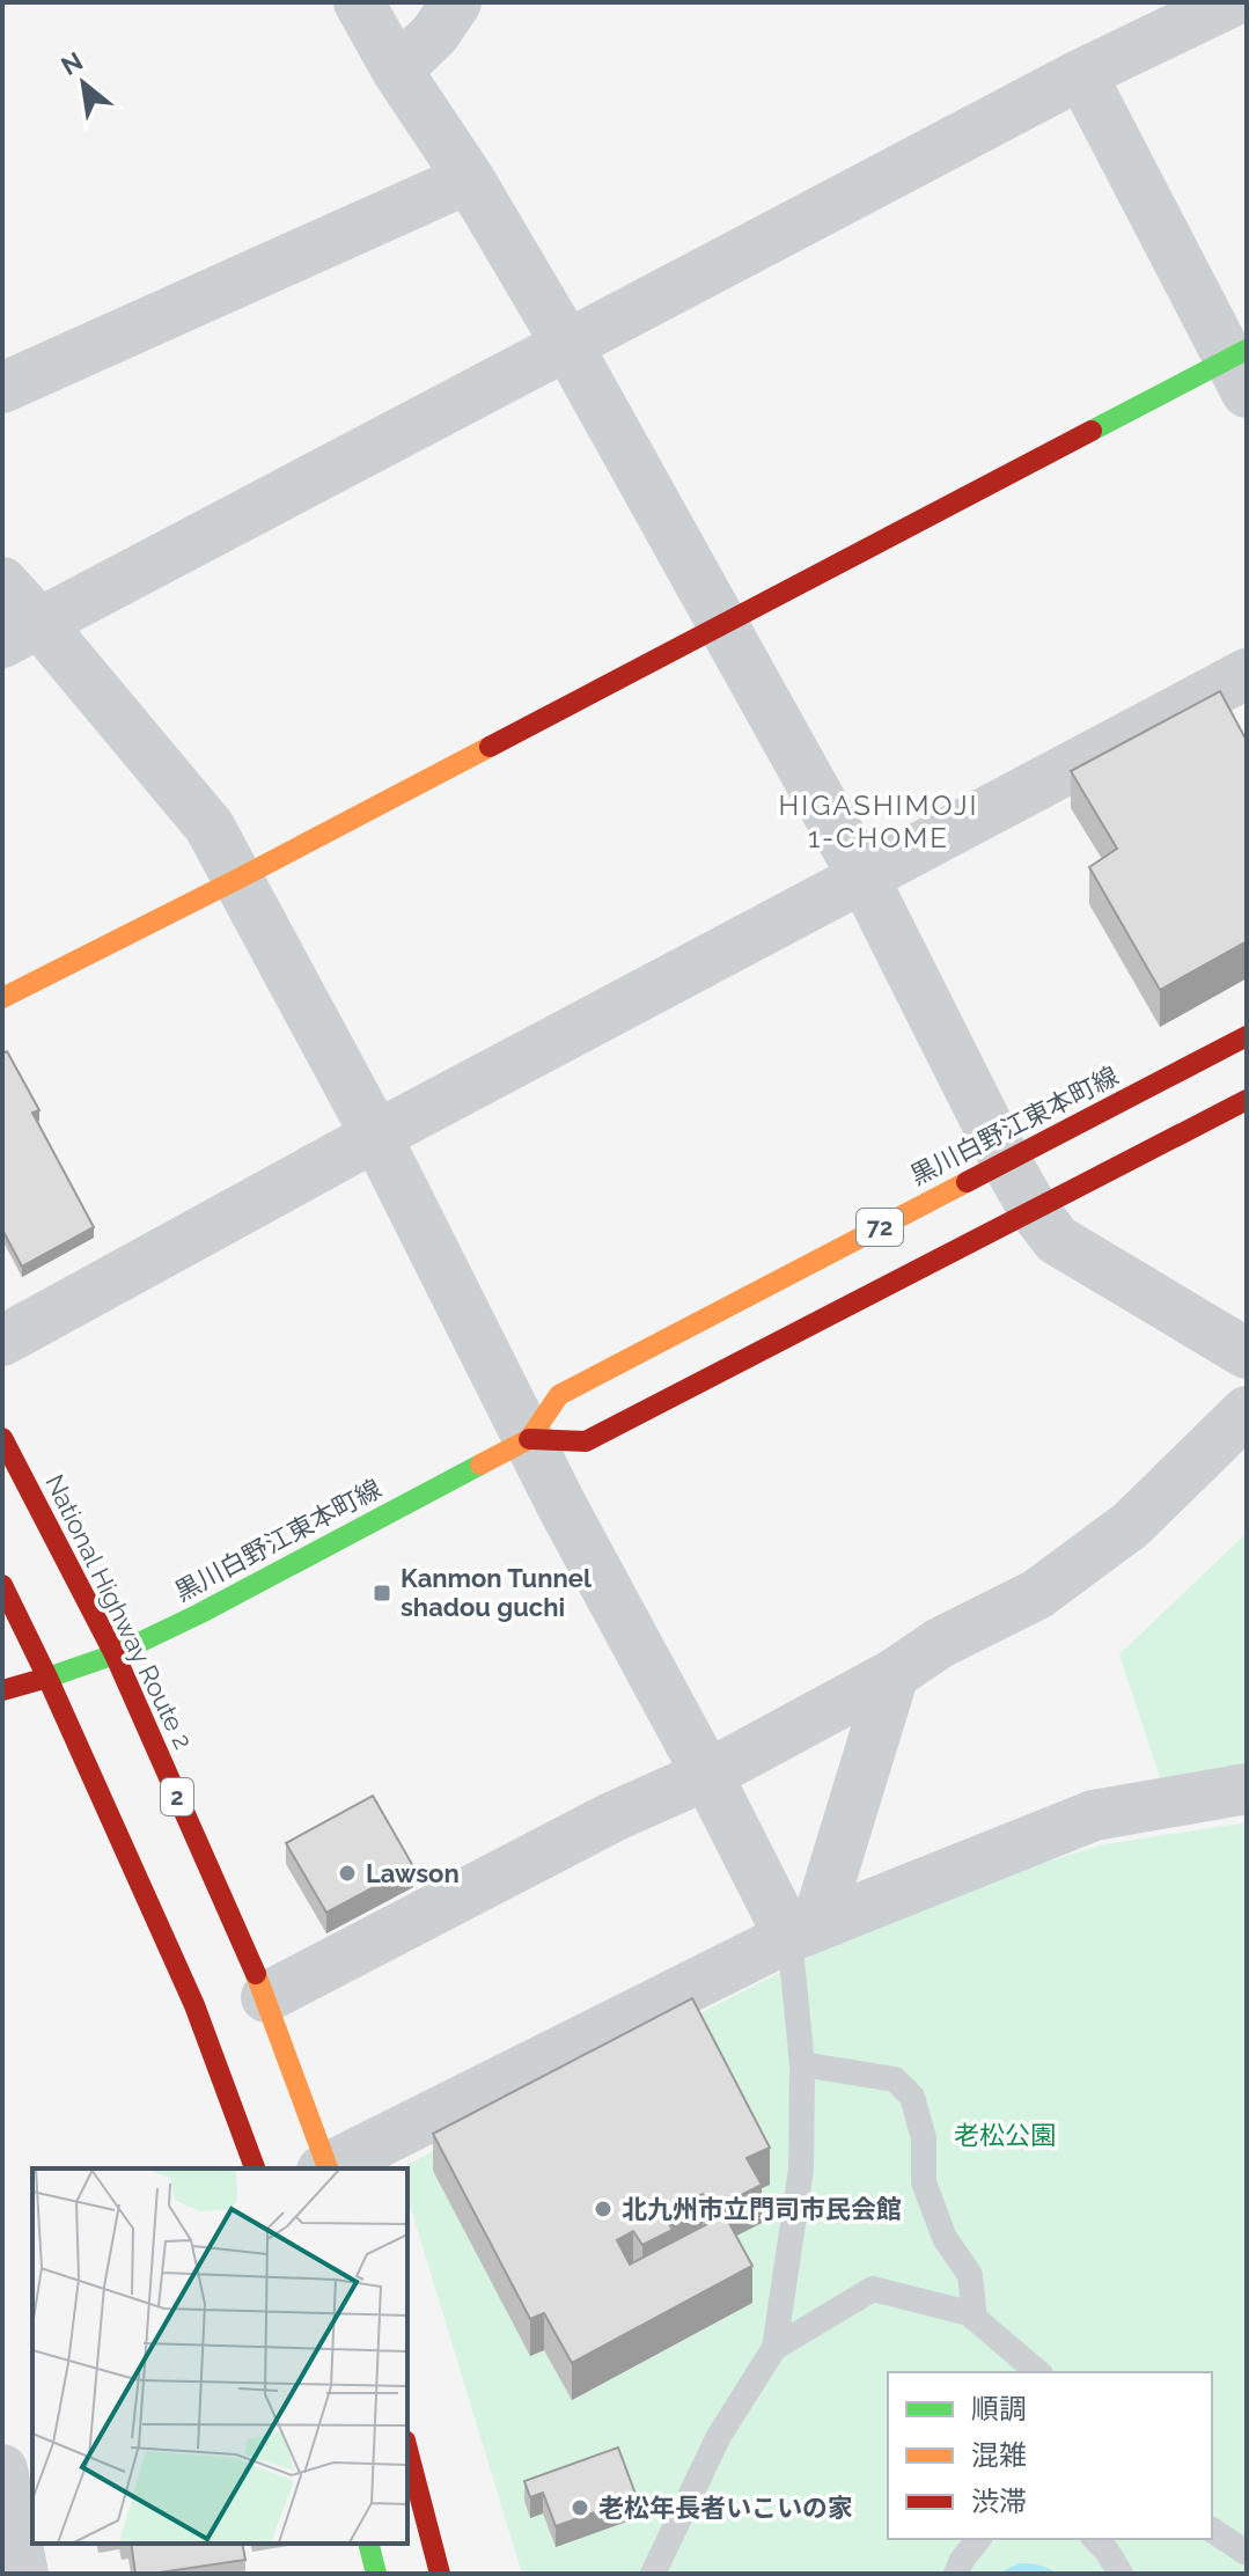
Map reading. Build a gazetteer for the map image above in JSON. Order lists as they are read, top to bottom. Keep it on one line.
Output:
{"streets":{"main road":["黒川白野江東本町線","72","National Highway Route 2","2"]},"crossings":[["黒川白野江東本町線","72"],["黒川白野江東本町線","National Highway Route 2"]],"districts":["HIGASHIMOJI 1-CHOME"],"parks":["老松公園"],"places":{"transit":["Kanmon Tunnel shadou guchi"],"other":["Lawson","北九州市立門司市民会館","老松年長者いこいの家"]},"legend":["順調","混雑","渋滞"],"north":"top left"}
